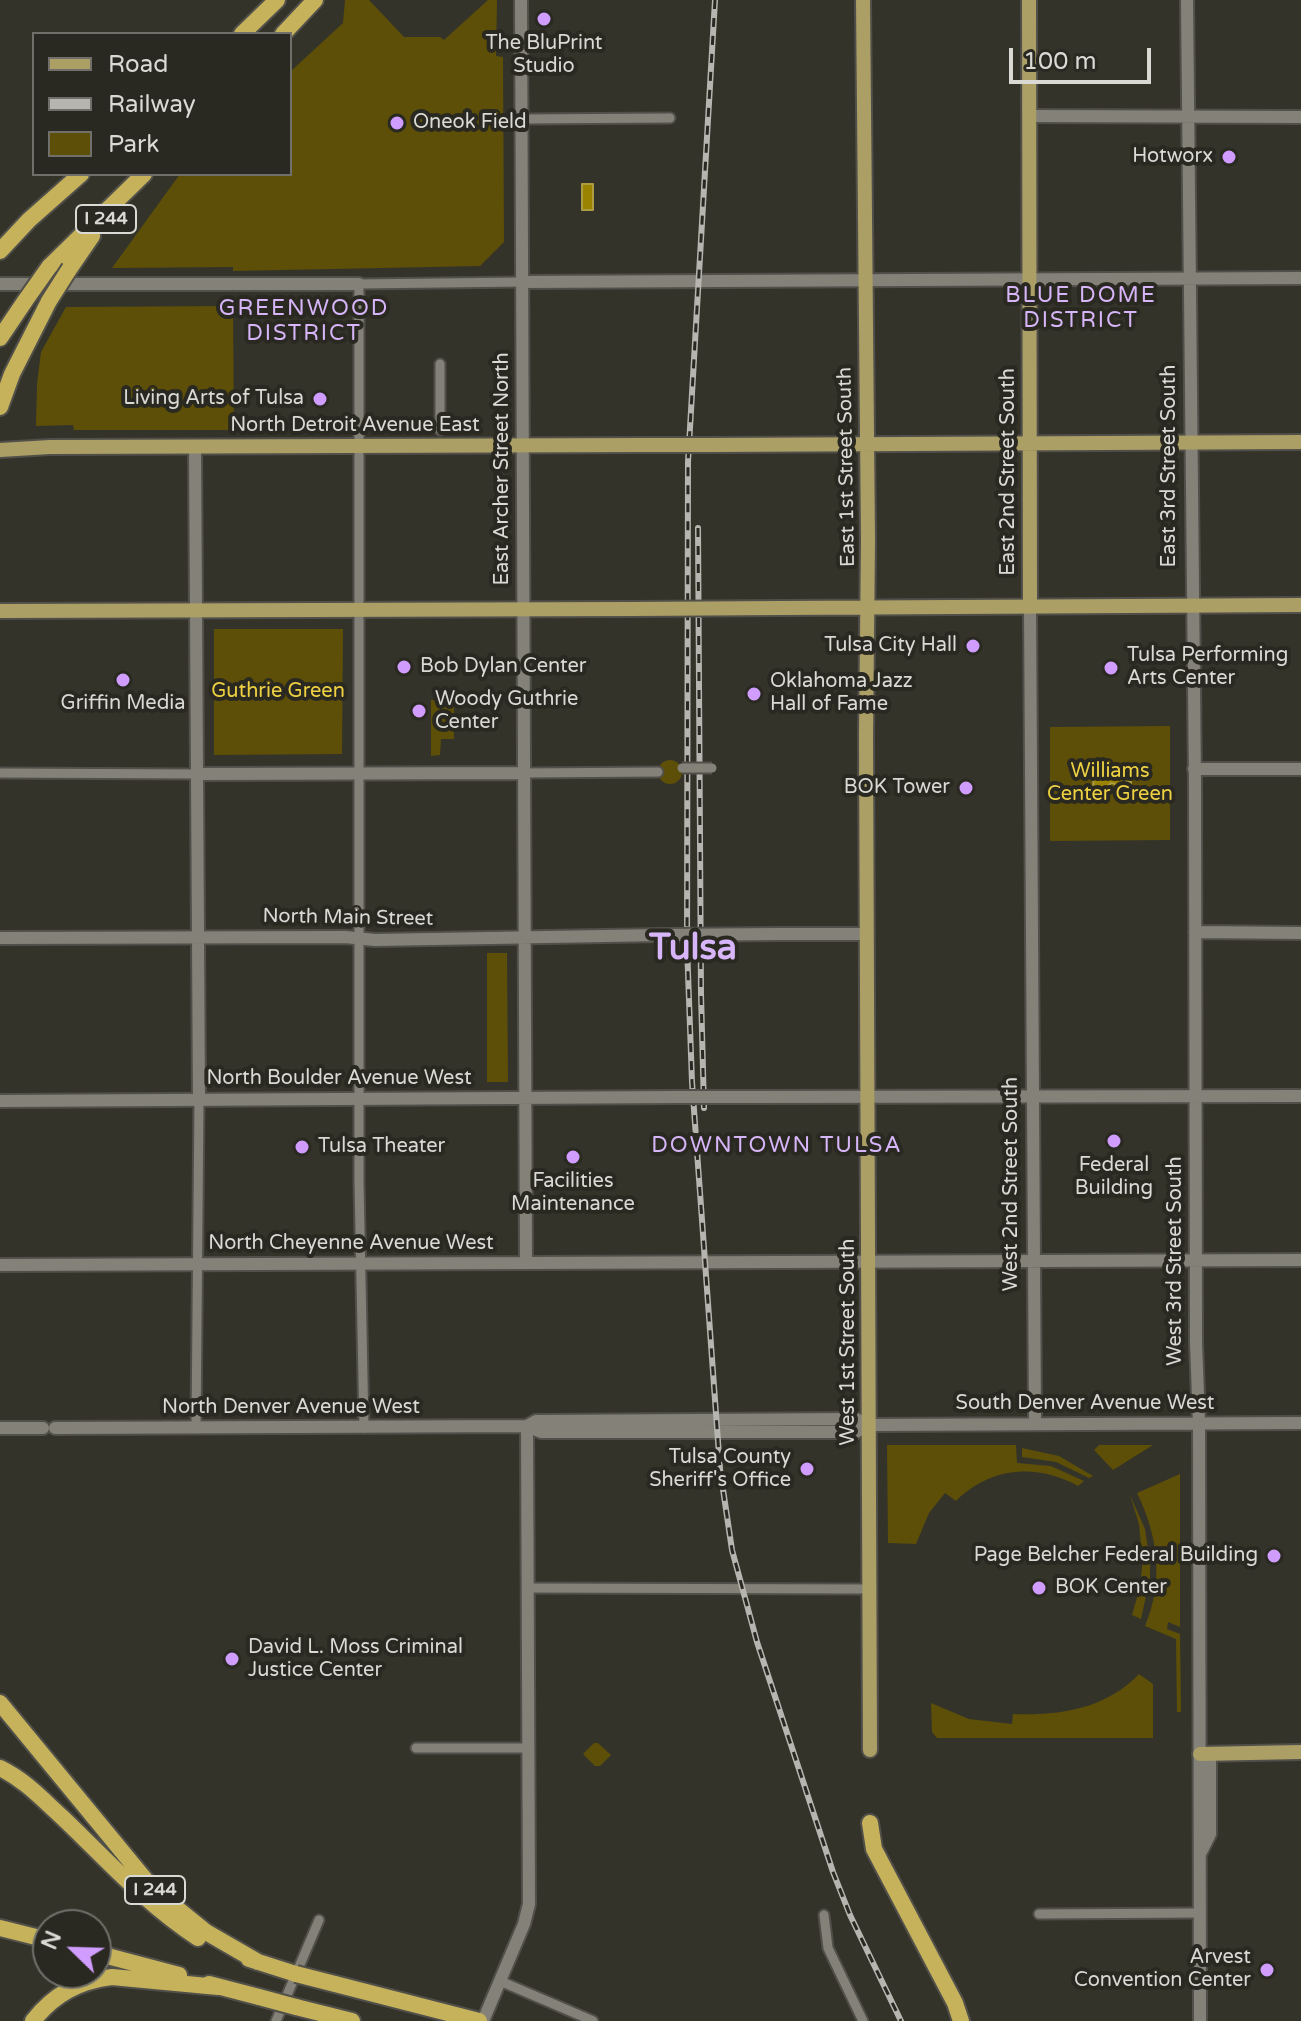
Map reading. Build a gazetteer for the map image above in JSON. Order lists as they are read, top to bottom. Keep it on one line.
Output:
{"streets":{"highway":["I 244"],"main road":["North Detroit Avenue East","East 1st Street South","East 2nd Street South","West 1st Street South"],"street":["East 3rd Street South","East Archer Street North","North Main Street","North Boulder Avenue West","West 2nd Street South","North Cheyenne Avenue West","West 3rd Street South","South Denver Avenue West","North Denver Avenue West"]},"crossings":[["North Detroit Avenue East","East 3rd Street South"],["North Detroit Avenue East","East 1st Street South"],["North Detroit Avenue East","East Archer Street North"],["North Detroit Avenue East","East 2nd Street South"],["East 3rd Street South","West 3rd Street South"],["East 1st Street South","North Main Street"],["East 1st Street South","West 1st Street South"],["East Archer Street North","North Main Street"],["East Archer Street North","North Boulder Avenue West"],["East Archer Street North","North Cheyenne Avenue West"],["East 2nd Street South","West 2nd Street South"],["North Main Street","West 1st Street South"],["North Boulder Avenue West","West 2nd Street South"],["North Boulder Avenue West","West 3rd Street South"],["North Boulder Avenue West","West 1st Street South"],["West 2nd Street South","North Cheyenne Avenue West"],["West 2nd Street South","South Denver Avenue West"],["North Cheyenne Avenue West","West 3rd Street South"],["North Cheyenne Avenue West","West 1st Street South"],["West 3rd Street South","South Denver Avenue West"],["West 1st Street South","South Denver Avenue West"],["South Denver Avenue West","North Denver Avenue West"]],"districts":["BLUE DOME DISTRICT","GREENWOOD DISTRICT","Tulsa","DOWNTOWN TULSA"],"parks":["Guthrie Green","Williams Center Green"],"places":["The BluPrint Studio","Oneok Field","Hotworx","Living Arts of Tulsa","Tulsa City Hall","Bob Dylan Center","Tulsa Performing Arts Center","Griffin Media","Oklahoma Jazz Hall of Fame","Woody Guthrie Center","BOK Tower","Federal Building","Tulsa Theater","Facilities Maintenance","Tulsa County Sheriff's Office","Page Belcher Federal Building","BOK Center","David L. Moss Criminal Justice Center","Arvest Convention Center"],"legend":["Road","Railway","Park"],"scale_bar":"100 m","north":"top left"}
